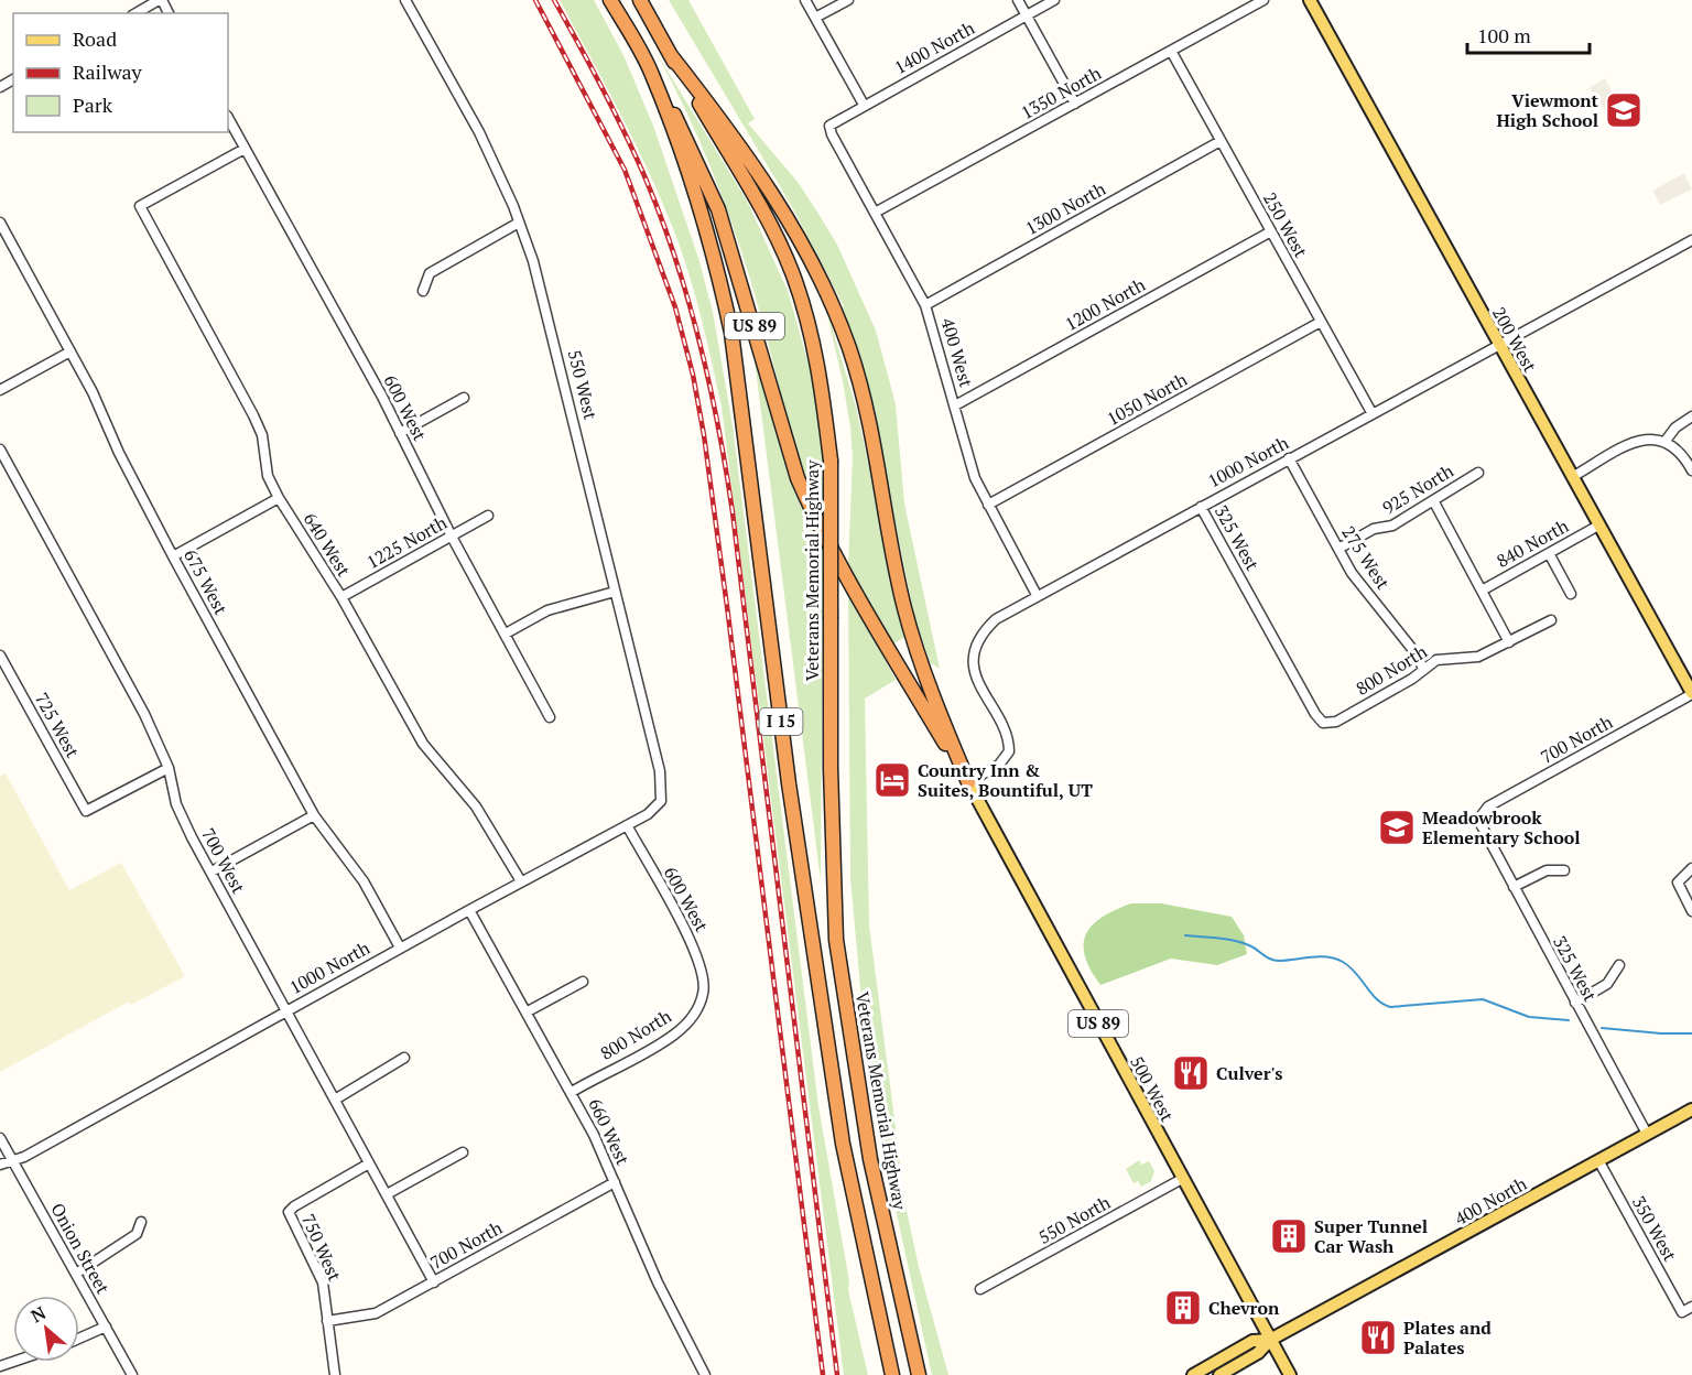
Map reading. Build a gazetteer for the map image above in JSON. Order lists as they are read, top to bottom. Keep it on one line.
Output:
{"streets":{"highway":["US 89","Veterans Memorial Highway","I 15"],"main road":["200 West","500 West","400 North"],"street":["1400 North","1350 North","1300 North","250 West","1200 North","400 West","550 West","1050 North","600 West","1000 North","925 North","325 West","1225 North","840 North","640 West","275 West","675 West","800 North","725 West","700 North","700 West","660 West","550 North","350 West","750 West","Onion Street"]},"crossings":[["1400 North","400 West"],["1350 North","250 West"],["1350 North","400 West"],["1300 North","250 West"],["1300 North","400 West"],["250 West","1200 North"],["250 West","1050 North"],["250 West","1000 North"],["1200 North","400 West"],["US 89","1000 North"],["US 89","Veterans Memorial Highway"],["US 89","500 West"],["200 West","1000 North"],["200 West","840 North"],["200 West","700 North"],["400 West","1050 North"],["400 West","1000 North"],["550 West","1000 North"],["600 West","1000 North"],["600 West","1225 North"],["600 West","640 West"],["600 West","800 North"],["1000 North","325 West"],["1000 North","640 West"],["1000 North","275 West"],["1000 North","675 West"],["1000 North","700 West"],["1000 North","500 West"],["1000 North","660 West"],["1000 North","Onion Street"],["925 North","275 West"],["325 West","800 North"],["325 West","700 North"],["325 West","400 North"],["1225 North","640 West"],["275 West","800 North"],["800 North","660 West"],["725 West","700 West"],["700 North","700 West"],["700 North","660 West"],["700 North","750 West"],["700 West","750 West"],["500 West","400 North"],["500 West","550 North"],["400 North","350 West"]],"places":{"school or university":["Viewmont High School","Meadowbrook Elementary School"],"hotel":["Country Inn & Suites, Bountiful, UT"],"restaurant":["Culver's","Plates and Palates"],"building":["Super Tunnel Car Wash","Chevron"]},"legend":["Road","Railway","Park"],"scale_bar":"100 m","north":"top left"}
